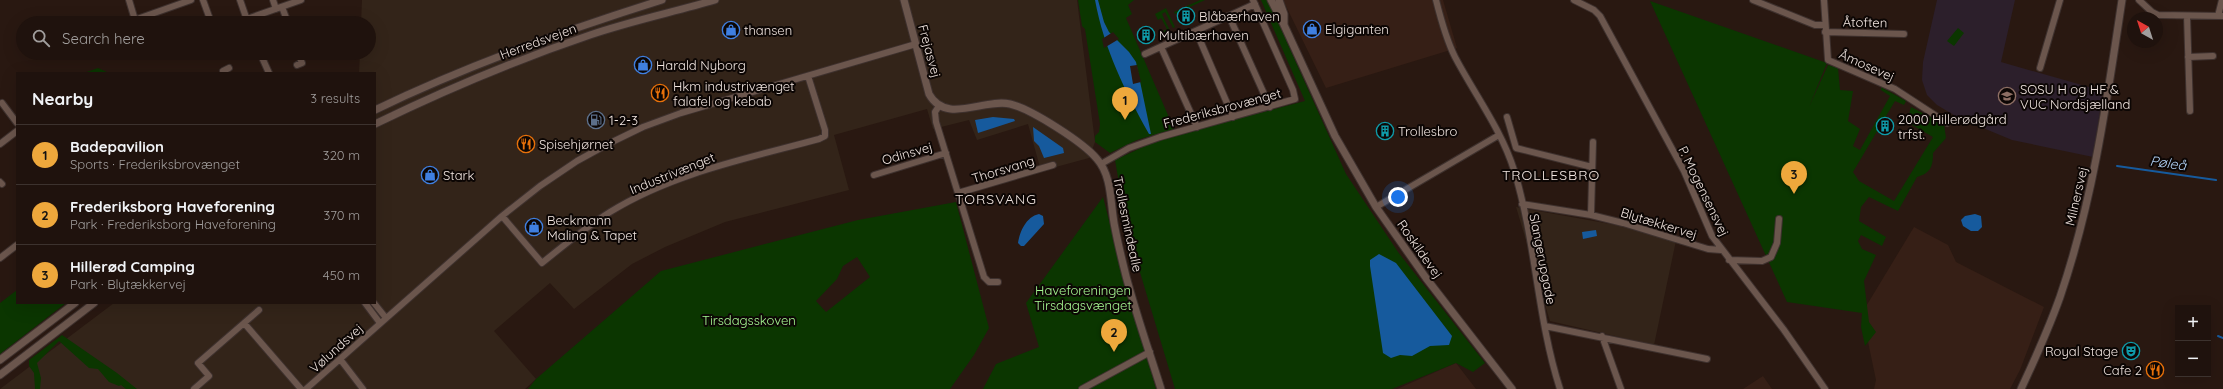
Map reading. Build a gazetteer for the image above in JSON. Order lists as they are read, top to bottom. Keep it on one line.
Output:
{"streets":{"street":["Åtoften","Herredsvejen","Frejasvej","Åmosevej","Frederiksbrovænget","Odinsvej","Thorsvang","Industrivænget","P. Mogensensvej","Milnersvej","Blytækkervej","Trollesmindealle","Roskildevej","Slangerupgade","Vølundsvej"]},"crossings":[["Åtoften","Åmosevej"],["Frejasvej","Trollesmindealle"],["Frederiksbrovænget","Trollesmindealle"],["P. Mogensensvej","Blytækkervej"],["Blytækkervej","Slangerupgade"]],"districts":["TROLLESBRO","TORSVANG"],"water":["Pøleå"],"parks":["Haveforeningen Tirsdagsvænget","Tirsdagsskoven"],"places":{"building":["Blåbærhaven","Multibærhaven","2000 Hillerødgård trfst.","Trollesbro"],"shop":["Elgiganten","thansen","Harald Nyborg","Stark","Beckmann Maling & Tapet"],"restaurant":["Hkm industrivænget falafel og kebab","Spisehjørnet","Cafe 2"],"school or university":["SOSU H og HF & VUC Nordsjælland"],"fuel station":["1-2-3"],"theatre":["Royal Stage"]},"north":"top left","page":{"search":"Search here","heading":["Nearby","3 results"],"pins":["1","3","2"],"list":[{"mark":"1","name":"Badepavilion","note":"Sports · Frederiksbrovænget","value":"320 m"},{"mark":"2","name":"Frederiksborg Haveforening","note":"Park · Frederiksborg Haveforening","value":"370 m"},{"mark":"3","name":"Hillerød Camping","note":"Park · Blytækkervej","value":"450 m"}],"map_buttons":["+","−"]}}
